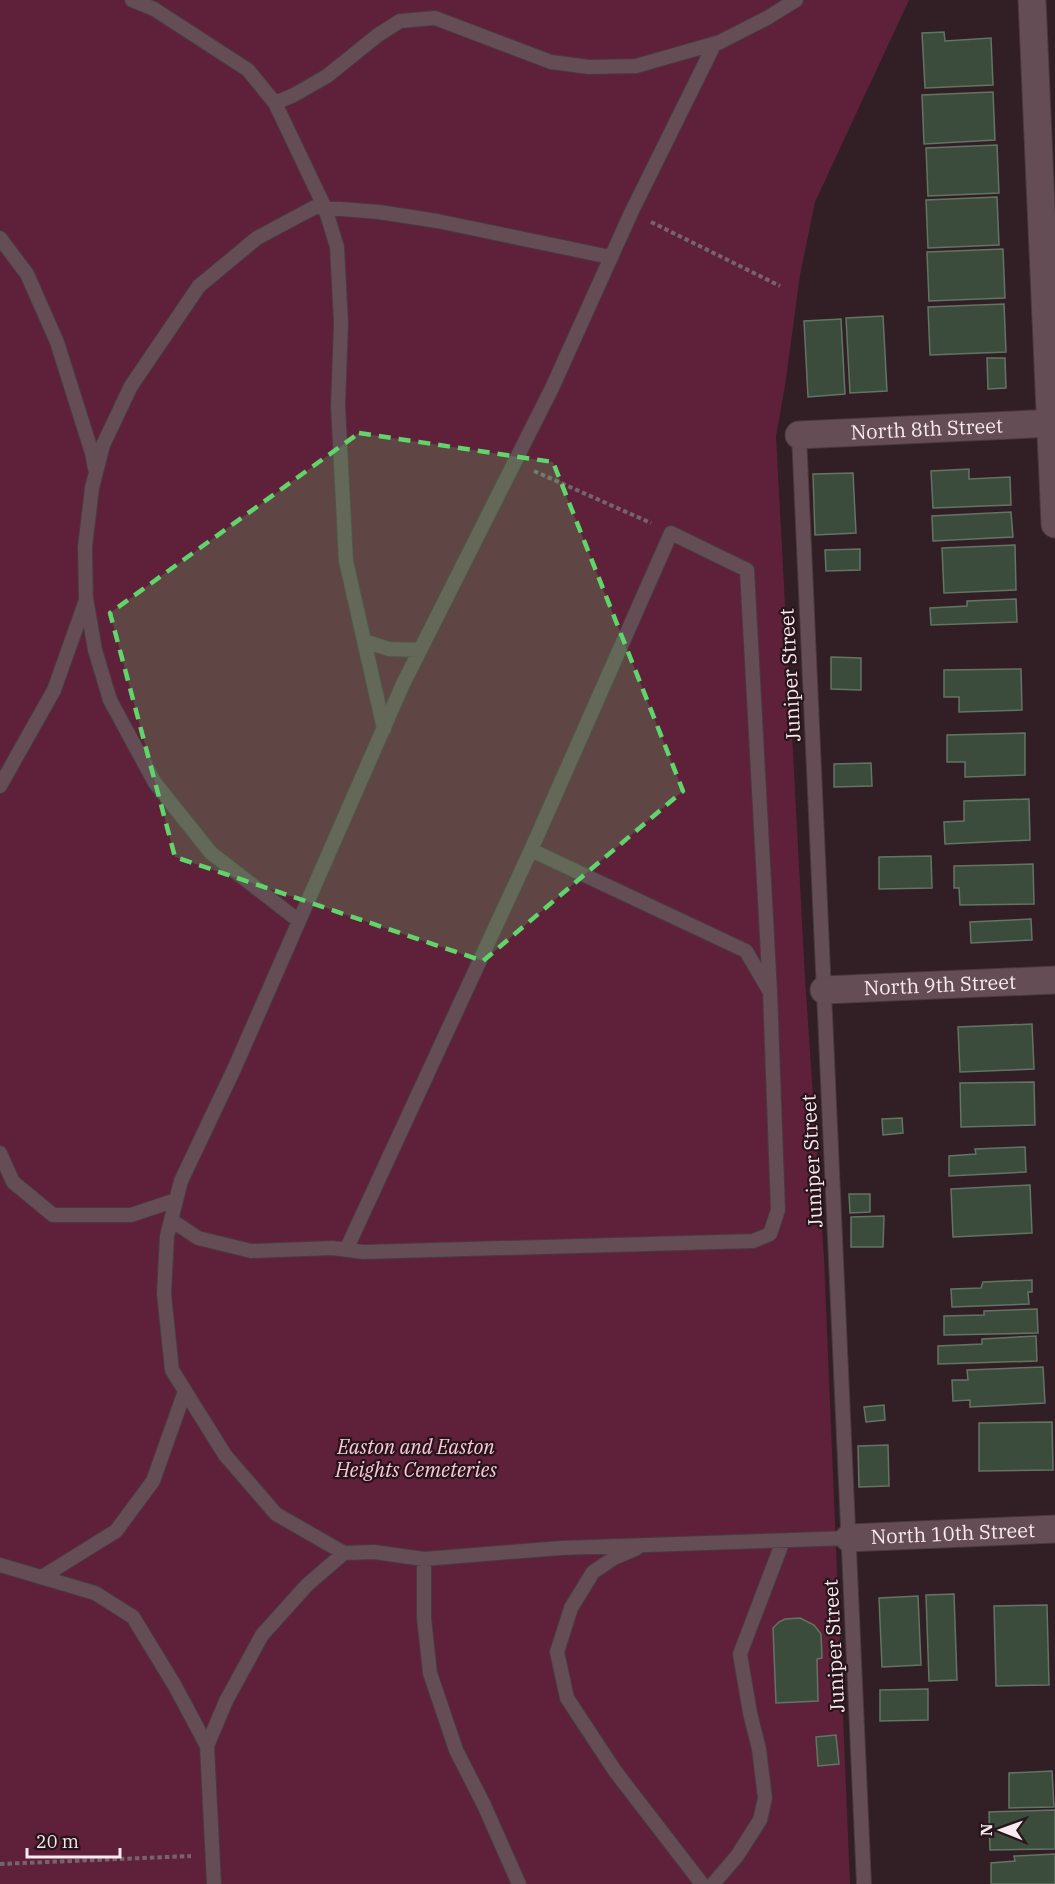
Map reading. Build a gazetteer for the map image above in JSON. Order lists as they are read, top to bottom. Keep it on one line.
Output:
{"streets":{"street":["North 8th Street","North 9th Street","North 10th Street"],"lane":["Juniper Street"]},"crossings":[["North 8th Street","Juniper Street"],["Juniper Street","North 9th Street"],["Juniper Street","North 10th Street"]],"parks":["Easton and Easton Heights Cemeteries"],"scale_bar":"20 m","north":"left"}
